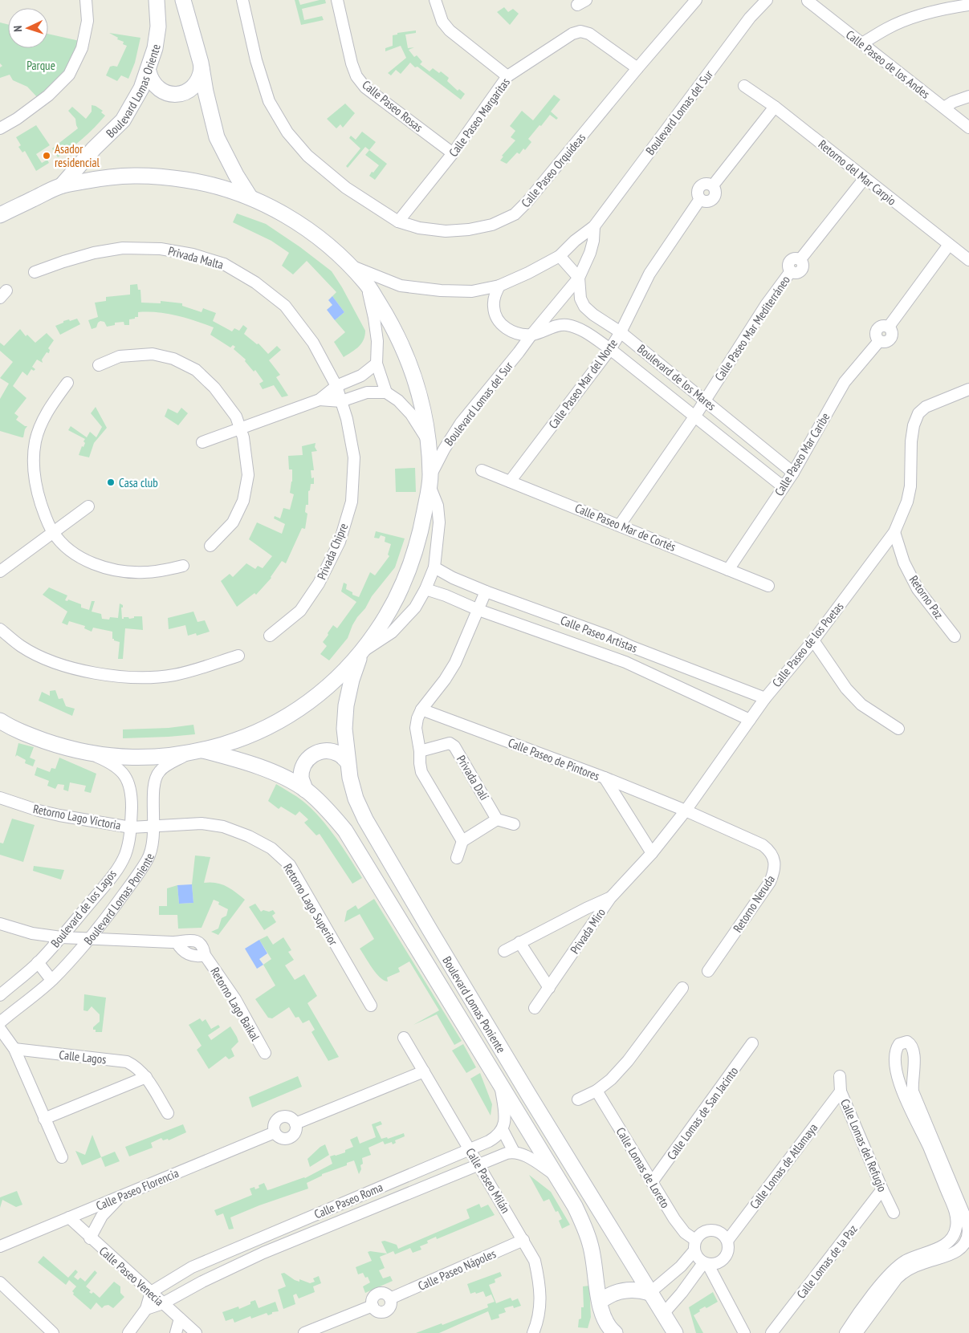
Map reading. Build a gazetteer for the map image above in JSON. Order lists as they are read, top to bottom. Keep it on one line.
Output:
{"streets":{"street":["Calle Paseo de los Andes","Boulevard Lomas Oriente","Calle Paseo Rosas","Boulevard Lomas del Sur","Calle Paseo Margaritas","Calle Paseo Orquídeas","Retorno del Mar Carpio","Privada Malta","Calle Paseo Mar Mediterráneo","Boulevard de los Mares","Calle Paseo Mar del Norte","Calle Paseo Mar Caribe","Calle Paseo Mar de Cortés","Privada Chipre","Retorno Paz","Calle Paseo Artistas","Calle Paseo de los Poetas","Calle Paseo de Pintores","Privada Dalí","Retorno Lago Victoria","Boulevard Lomas Poniente","Retorno Neruda","Retorno Lago Superior","Boulevard de los Lagos","Privada Miro","Retorno Lago Baikal","Calle Lagos","Calle Lomas de San Jacinto","Calle Lomas del Refugio","Calle Lomas de Atlamaya","Calle Lomas de Loreto","Calle Paseo Milán","Calle Paseo Florencia","Calle Paseo Roma","Calle Lomas de la Paz","Calle Paseo Nápoles","Calle Paseo Venecia"]},"crossings":[["Calle Paseo Rosas","Calle Paseo Margaritas"],["Boulevard Lomas del Sur","Boulevard de los Mares"],["Calle Paseo Margaritas","Calle Paseo Orquídeas"],["Retorno del Mar Carpio","Calle Paseo Mar Mediterráneo"],["Retorno del Mar Carpio","Calle Paseo Mar del Norte"],["Retorno del Mar Carpio","Calle Paseo Mar Caribe"],["Privada Malta","Privada Chipre"],["Calle Paseo Mar Mediterráneo","Boulevard de los Mares"],["Calle Paseo Mar Mediterráneo","Calle Paseo Mar de Cortés"],["Boulevard de los Mares","Calle Paseo Mar del Norte"],["Boulevard de los Mares","Calle Paseo Mar Caribe"],["Calle Paseo Mar del Norte","Calle Paseo Mar de Cortés"],["Calle Paseo Mar Caribe","Calle Paseo Mar de Cortés"],["Retorno Paz","Calle Paseo de los Poetas"],["Calle Paseo Artistas","Calle Paseo de los Poetas"],["Calle Paseo de los Poetas","Calle Paseo de Pintores"],["Calle Paseo de los Poetas","Retorno Neruda"],["Calle Paseo de los Poetas","Privada Miro"],["Calle Paseo de Pintores","Retorno Neruda"],["Retorno Lago Victoria","Retorno Lago Superior"],["Retorno Lago Victoria","Boulevard de los Lagos"],["Boulevard Lomas Poniente","Retorno Lago Superior"],["Boulevard Lomas Poniente","Retorno Lago Baikal"],["Retorno Lago Superior","Boulevard de los Lagos"],["Calle Lomas de San Jacinto","Calle Lomas de Loreto"],["Calle Lomas del Refugio","Calle Lomas de Atlamaya"],["Calle Lomas del Refugio","Calle Lomas de la Paz"],["Calle Lomas de Atlamaya","Calle Lomas de Loreto"],["Calle Paseo Milán","Calle Paseo Roma"],["Calle Paseo Milán","Calle Paseo Nápoles"],["Calle Paseo Florencia","Calle Paseo Venecia"],["Calle Paseo Roma","Calle Paseo Venecia"]],"parks":["Parque"],"places":["Asador residencial","Casa club"],"north":"left"}
